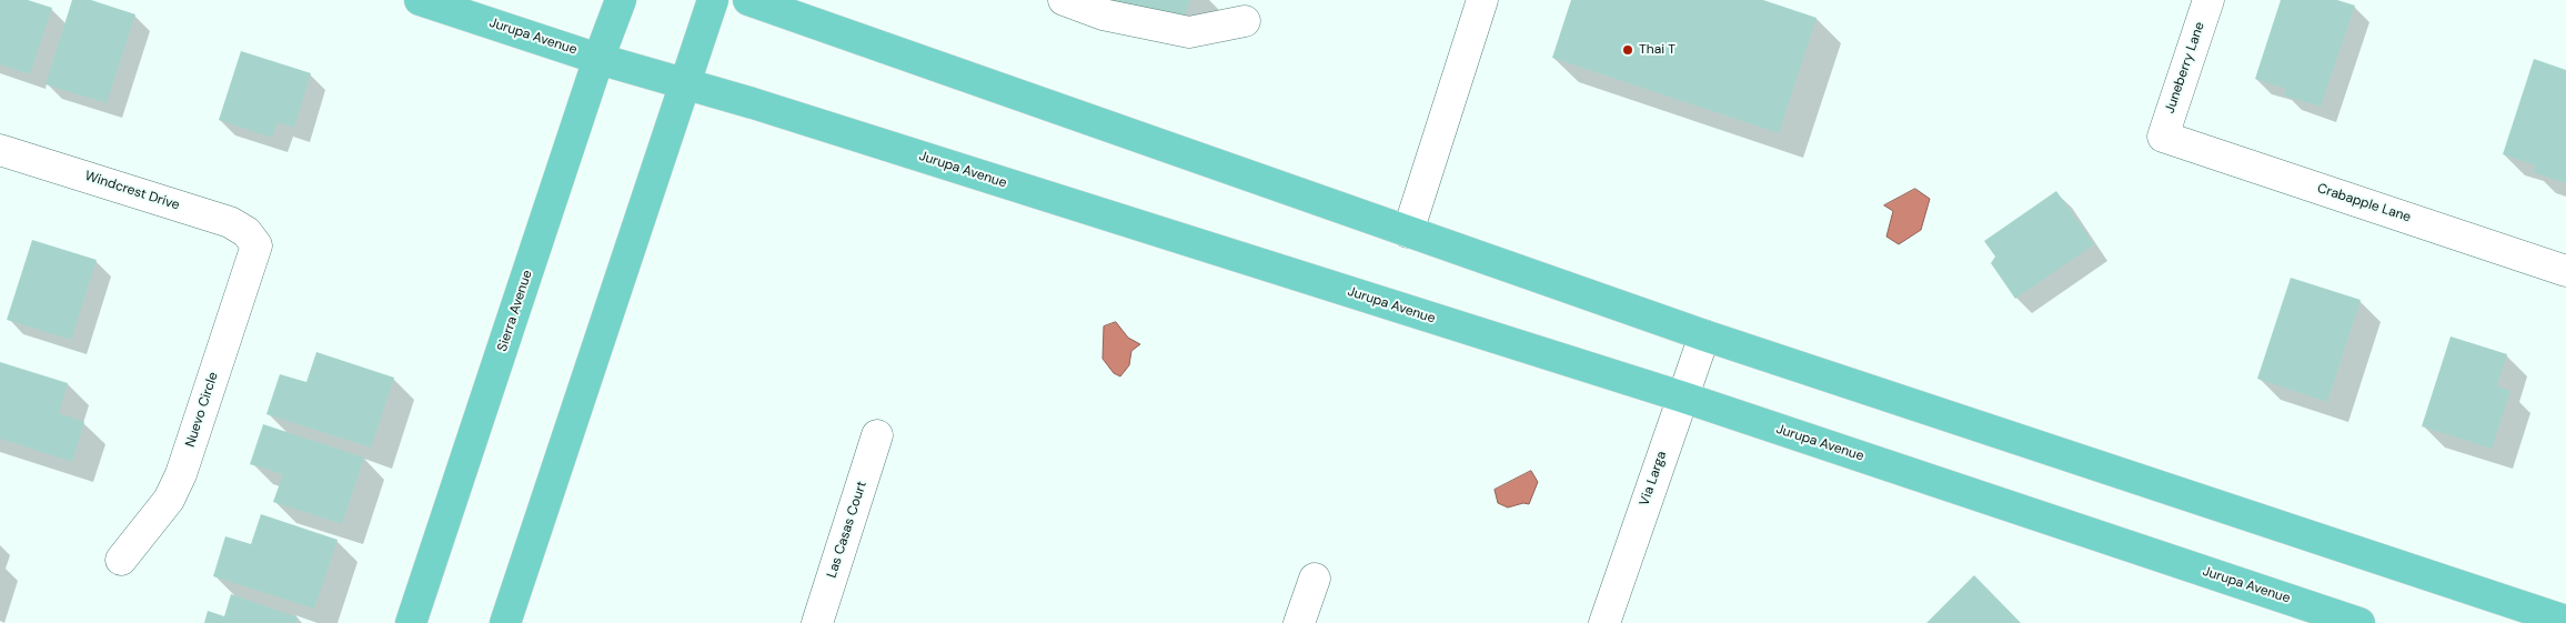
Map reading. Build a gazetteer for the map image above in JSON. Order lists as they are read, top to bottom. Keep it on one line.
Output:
{"streets":{"main road":["Jurupa Avenue","Sierra Avenue"],"street":["Juneberry Lane","Windcrest Drive","Crabapple Lane","Nuevo Circle","Via Larga","Las Casas Court"]},"crossings":[["Jurupa Avenue","Sierra Avenue"],["Jurupa Avenue","Via Larga"],["Juneberry Lane","Crabapple Lane"],["Windcrest Drive","Nuevo Circle"]],"places":["Thai T"]}
